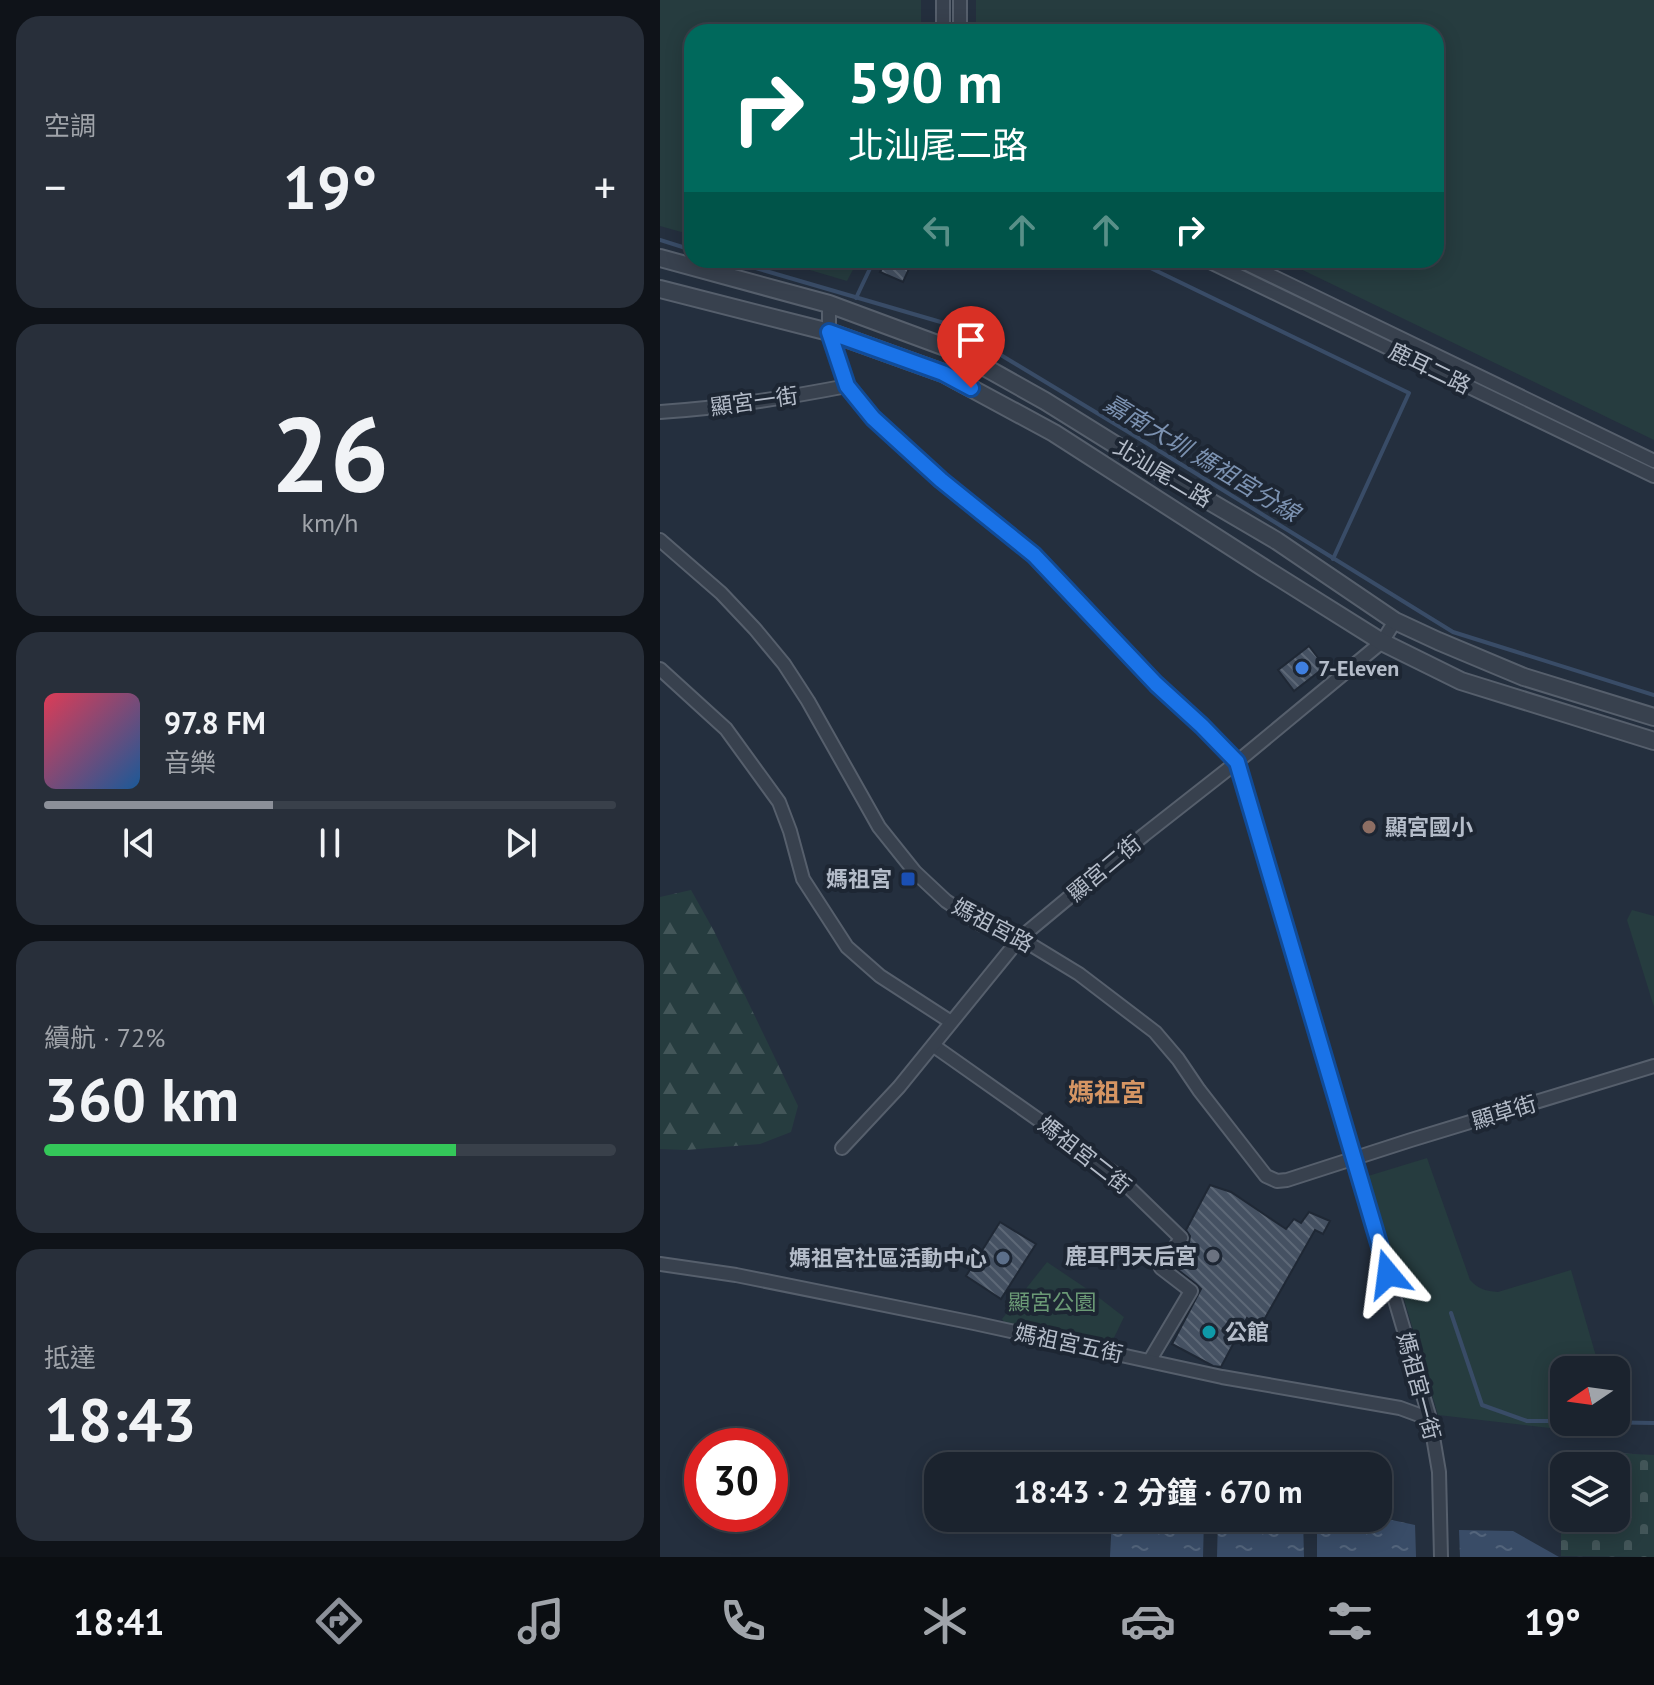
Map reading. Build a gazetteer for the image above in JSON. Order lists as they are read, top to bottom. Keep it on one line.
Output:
{"streets":{"street":["鹿耳二路","顯宮一街","北汕尾二路","顯宮二街","媽祖宮路","顯草街","媽祖宮二街","媽祖宮五街","媽祖宮一街"]},"crossings":[["顯宮一街","媽祖宮一街"],["北汕尾二路","顯宮二街"],["北汕尾二路","媽祖宮一街"],["顯宮二街","媽祖宮路"],["顯宮二街","媽祖宮二街"],["顯宮二街","媽祖宮一街"],["媽祖宮路","顯草街"],["媽祖宮路","媽祖宮一街"],["顯草街","媽祖宮一街"],["媽祖宮二街","媽祖宮五街"],["媽祖宮五街","媽祖宮一街"]],"districts":["媽祖宮"],"water":["嘉南大圳 媽祖宮分線"],"parks":["顯宮公園"],"places":{"other":["7-Eleven","顯宮國小","鹿耳門天后宮","媽祖宮社區活動中心","公館"],"transit":["媽祖宮"]},"north":"left","page":{"tile":["空調",["26","km/h"],["續航 · 72%","360 km"],["抵達","18:43"]],"turn":["590 m","北汕尾二路"],"heat":["−","19°","+"],"song":["97.8 FM","音樂"],"limit":"30","trip":"18:43 · 2 分鐘 · 670 m","tabs":["18:41","19°"]}}
